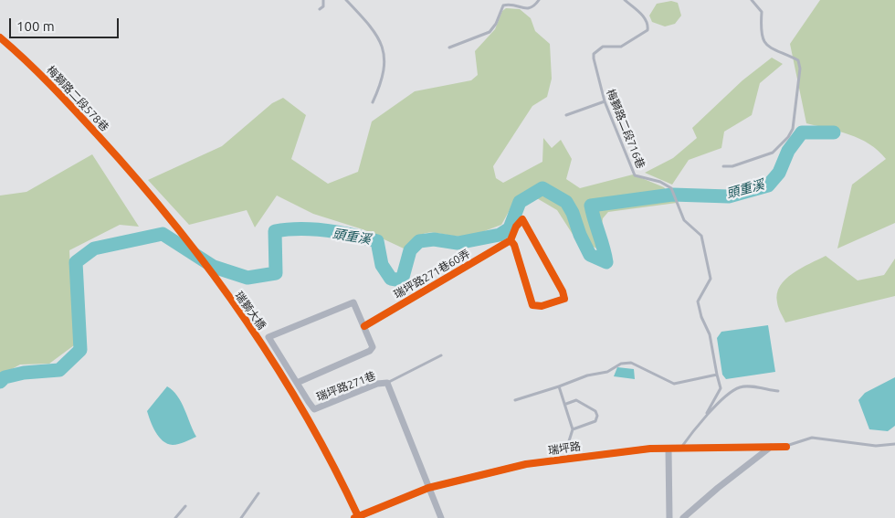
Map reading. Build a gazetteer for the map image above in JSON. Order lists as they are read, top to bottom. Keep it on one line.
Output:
{"streets":{"street":["梅獅路二段578巷","瑞坪路271巷60弄","瑞獅大橋","瑞坪路271巷","瑞坪路"],"lane":["梅獅路二段716巷"]},"crossings":[["梅獅路二段578巷","瑞獅大橋"],["瑞獅大橋","瑞坪路"],["瑞坪路271巷","瑞坪路"]],"water":["頭重溪"],"scale_bar":"100 m"}
